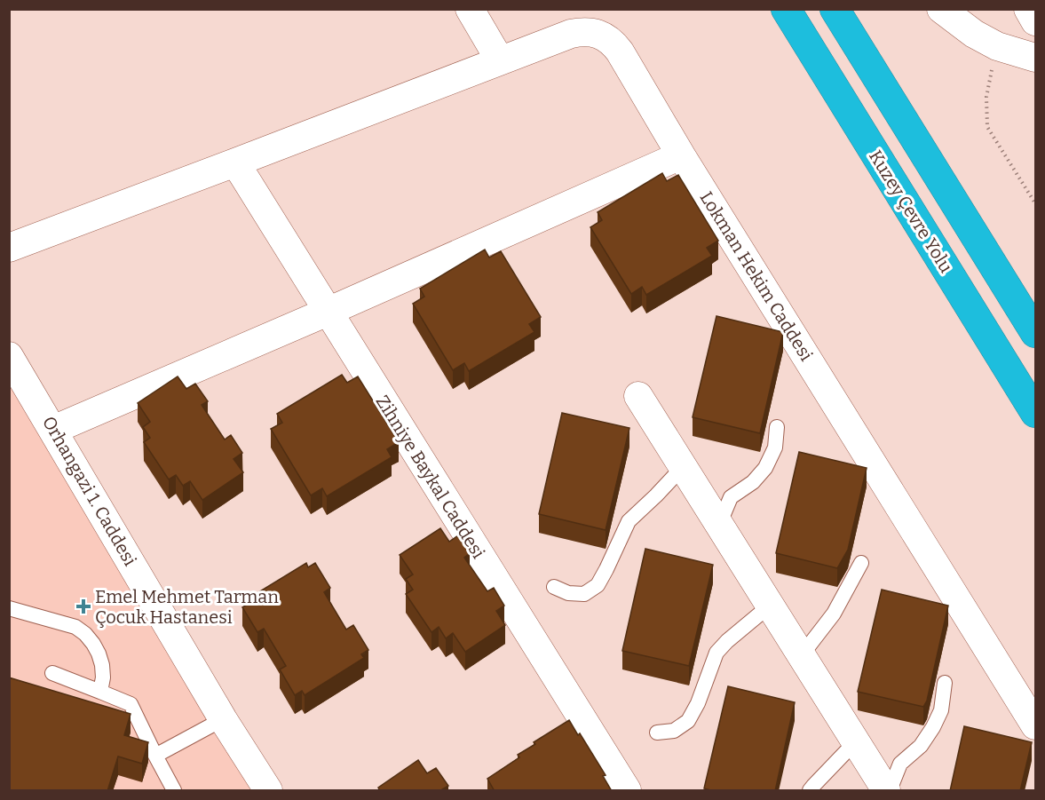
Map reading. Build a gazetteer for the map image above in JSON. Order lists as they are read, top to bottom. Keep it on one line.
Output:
{"streets":{"highway":["Kuzey Çevre Yolu"],"street":["Lokman Hekim Caddesi","Zihniye Baykal Caddesi","Orhangazi 1. Caddesi"]},"crossings":[["Lokman Hekim Caddesi","Zihniye Baykal Caddesi"]],"places":{"health":["Emel Mehmet Tarman Çocuk Hastanesi"]}}
